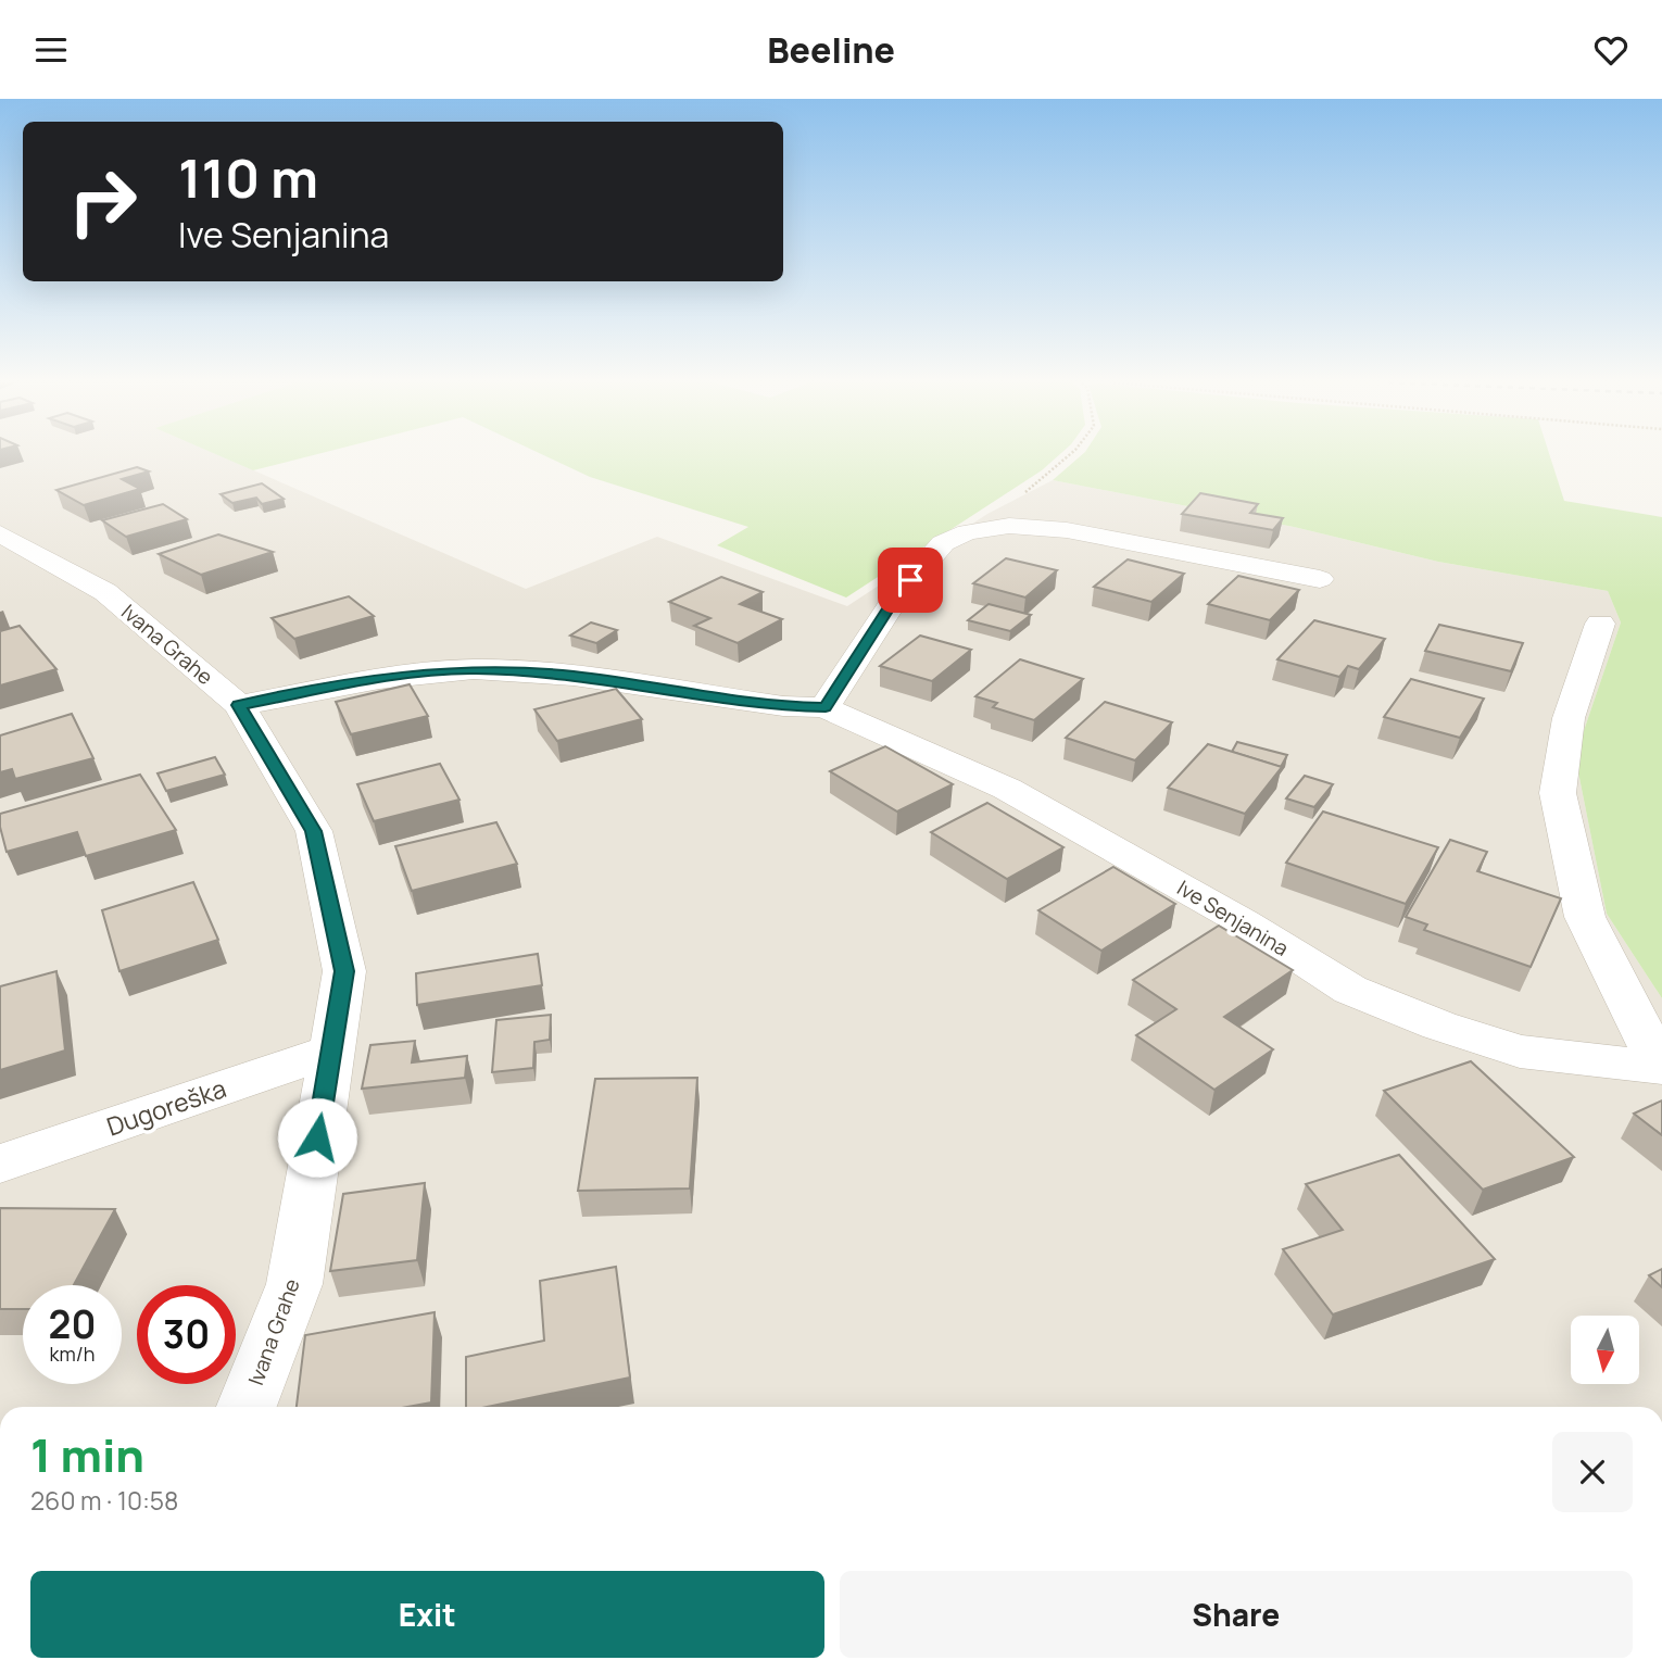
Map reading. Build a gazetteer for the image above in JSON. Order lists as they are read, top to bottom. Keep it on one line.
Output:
{"streets":{"street":["Ivana Grahe","Ive Senjanina","Dugoreška"]},"crossings":[["Ivana Grahe","Ive Senjanina"],["Ivana Grahe","Dugoreška"]],"north":"bottom","page":{"header":"Beeline","turn":["110 m","Ive Senjanina"],"speed":"20 km/h","limit":"30","heading":["1 min","260 m · 10:58"],"buttons":["Exit","Share"]}}
